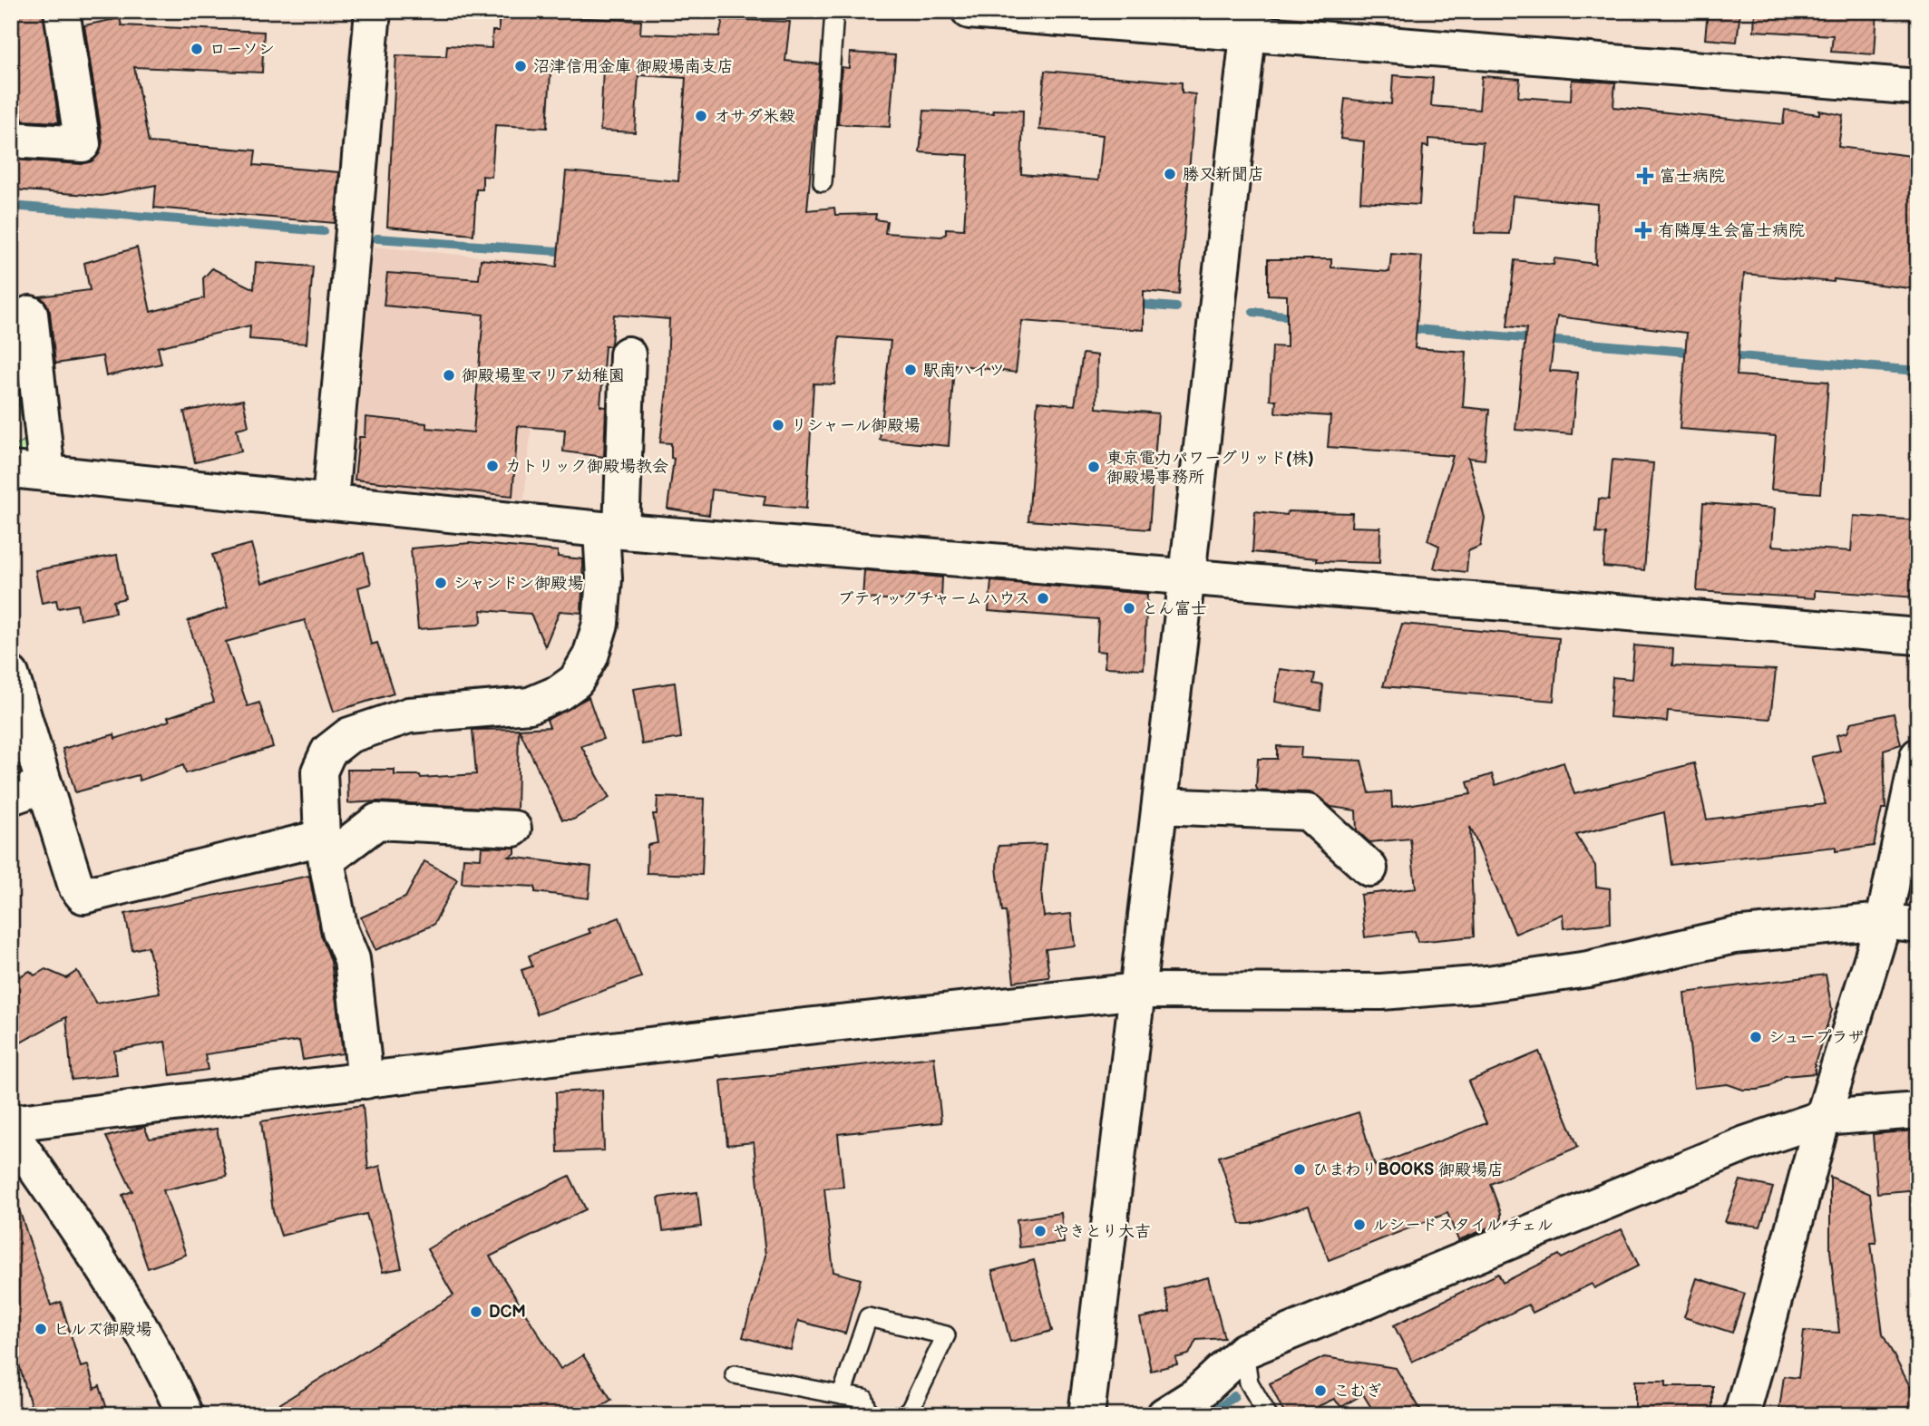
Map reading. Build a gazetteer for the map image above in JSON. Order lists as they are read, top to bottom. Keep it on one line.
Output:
{"places":{"other":["ローソン","沼津信用金庫 御殿場南支店","オサダ米穀","勝又新聞店","駅南ハイツ","御殿場聖マリア幼稚園","リシャール御殿場","カトリック御殿場教会","東京電力パワーグリッド(株) 御殿場事務所","シャンドン御殿場","ブティックチャームハウス","とん富士","シュープラザ","ひまわりBOOKS 御殿場店","ルシードスタイル チェル","やきとり大吉","DCM","ヒルズ御殿場","こむぎ"],"health":["富士病院","有隣厚生会富士病院"]}}
